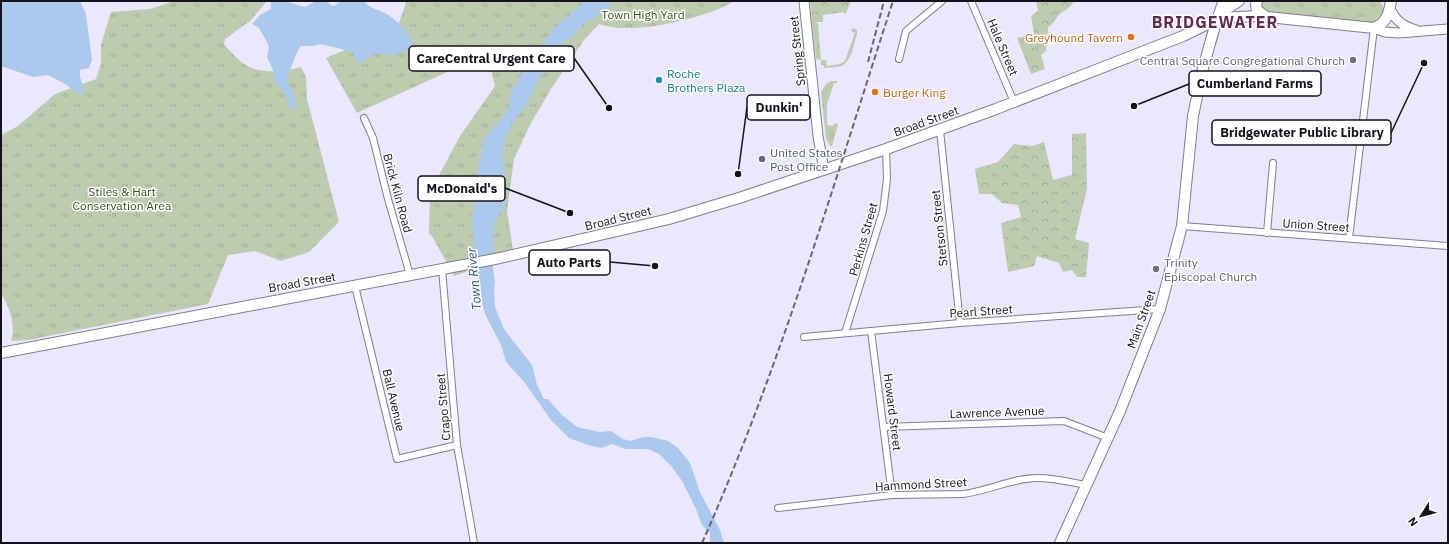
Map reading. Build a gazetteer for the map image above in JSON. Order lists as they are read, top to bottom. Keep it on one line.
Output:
{"streets":{"main road":["Broad Street","Main Street"],"street":["Hale Street","Spring Street","Brick Kiln Road","Union Street","Stetson Street","Perkins Street","Pearl Street","Ball Avenue","Crapo Street","Howard Street","Lawrence Avenue","Hammond Street"]},"crossings":[["Hale Street","Broad Street"],["Spring Street","Broad Street"],["Broad Street","Brick Kiln Road"],["Broad Street","Stetson Street"],["Broad Street","Perkins Street"],["Broad Street","Main Street"],["Broad Street","Ball Avenue"],["Broad Street","Crapo Street"],["Union Street","Main Street"],["Stetson Street","Pearl Street"],["Perkins Street","Pearl Street"],["Pearl Street","Main Street"],["Pearl Street","Howard Street"],["Main Street","Lawrence Avenue"],["Main Street","Hammond Street"],["Ball Avenue","Crapo Street"],["Howard Street","Lawrence Avenue"],["Howard Street","Hammond Street"]],"districts":["BRIDGEWATER"],"water":["Town River"],"parks":["Town High Yard","Stiles & Hart Conservation Area"],"places":["Greyhound Tavern","Central Square Congregational Church","Bridgewater Public Library","Roche Brothers Plaza","Burger King","Cumberland Farms","CareCentral Urgent Care","United States Post Office","Dunkin'","McDonald's","Auto Parts","Trinity Episcopal Church"],"north":"bottom left"}
